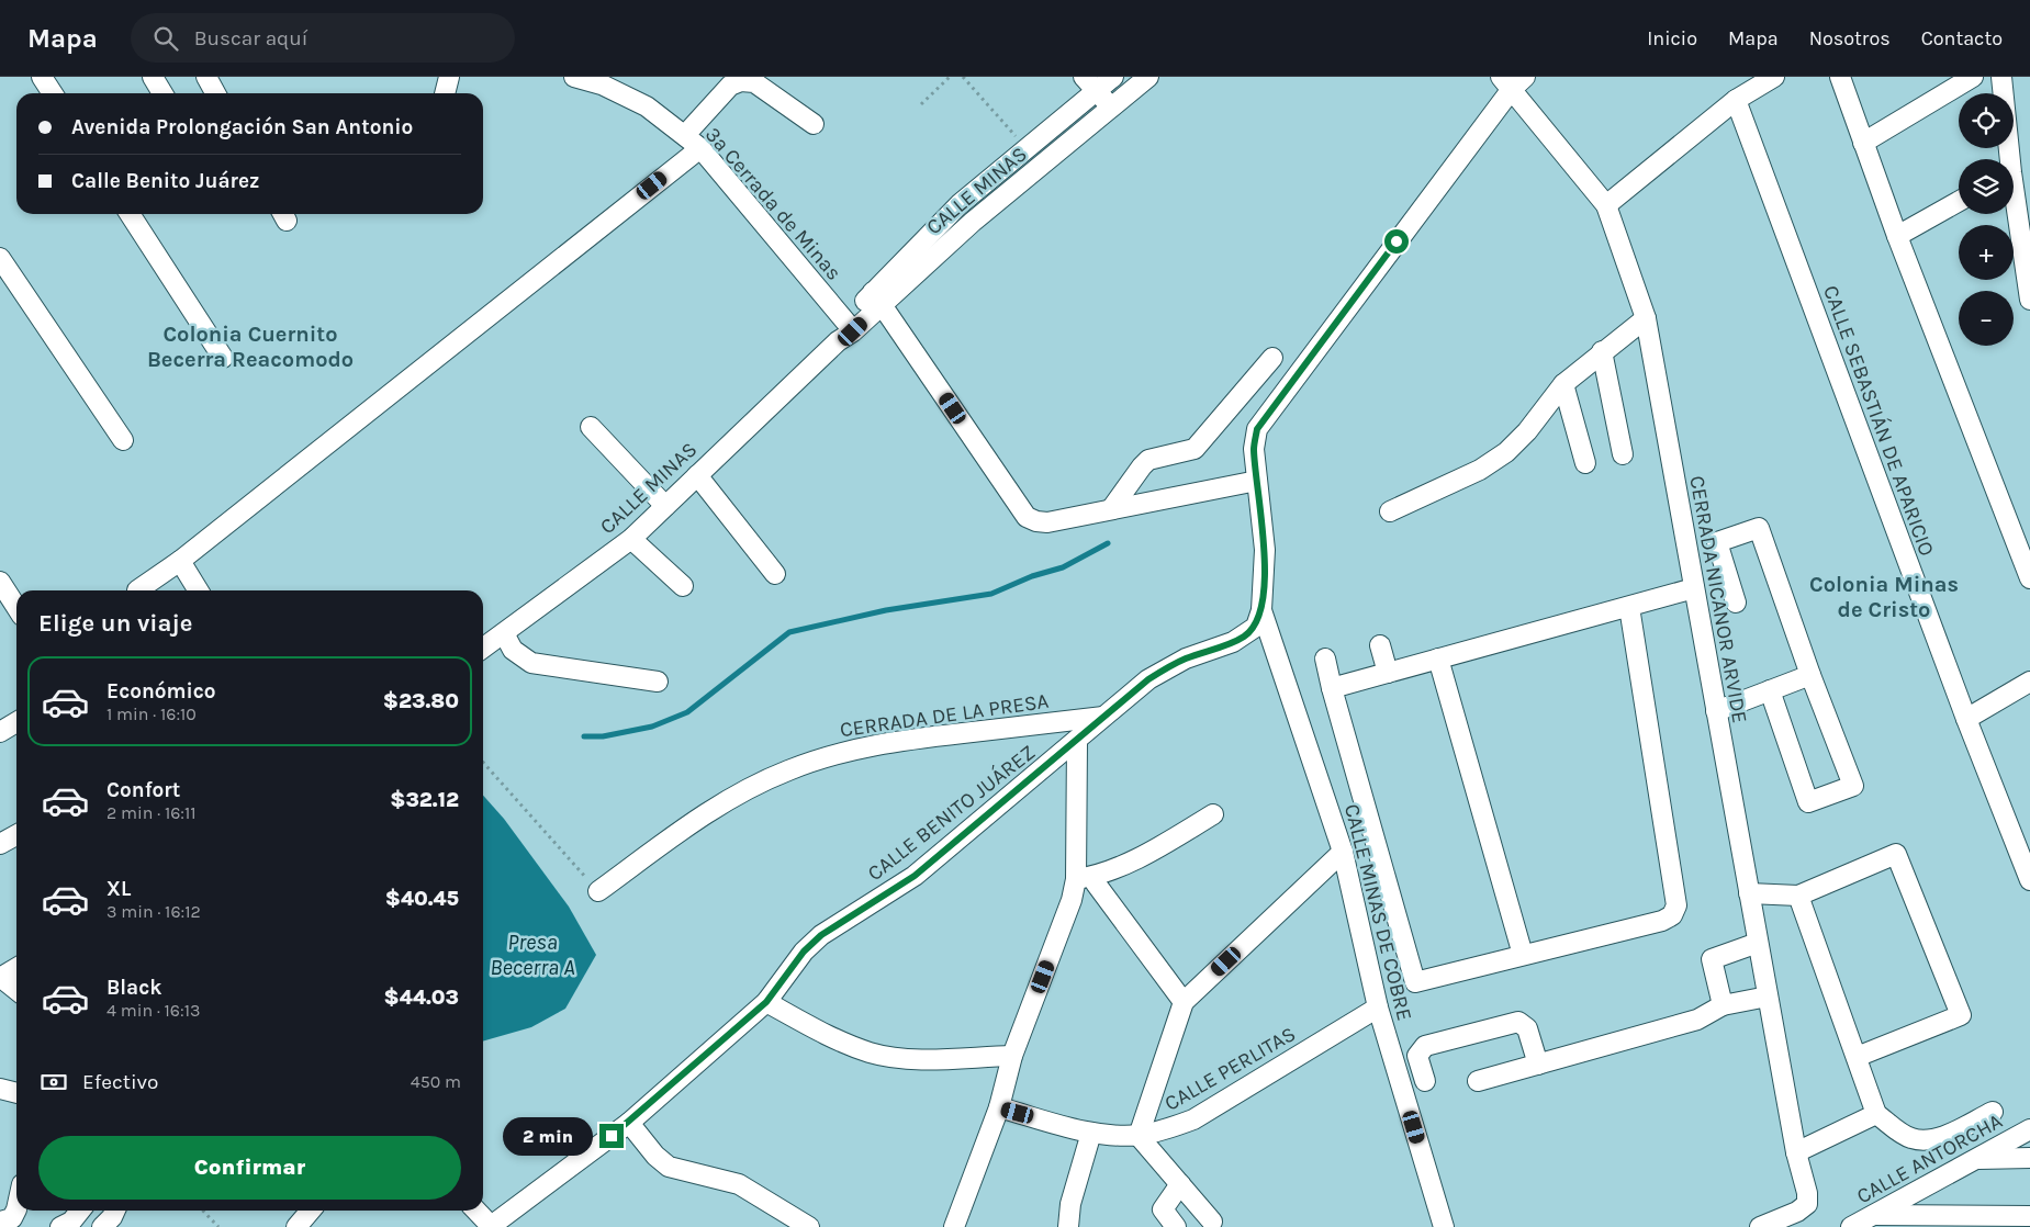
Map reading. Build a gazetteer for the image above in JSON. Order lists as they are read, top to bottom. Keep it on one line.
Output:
{"streets":{"street":["CALLE MINAS","3ª Cerrada de Minas","CALLE SEBASTIÁN DE APARICIO","CERRADA NICANOR ARVIDE","CERRADA DE LA PRESA","CALLE BENITO JUÁREZ","CALLE MINAS DE COBRE","CALLE PERLITAS","CALLE ANTORCHA"]},"crossings":[["CALLE MINAS","3ª Cerrada de Minas"],["CERRADA NICANOR ARVIDE","CALLE BENITO JUÁREZ"],["CERRADA DE LA PRESA","CALLE BENITO JUÁREZ"],["CALLE BENITO JUÁREZ","CALLE MINAS DE COBRE"],["CALLE MINAS DE COBRE","CALLE PERLITAS"]],"districts":["Colonia Cuernito Becerra Reacomodo","Colonia Minas de Cristo"],"water":["Presa Becerra A"],"page":{"header":"Mapa","search":"Buscar aquí","nav":["Inicio","Mapa","Nosotros","Contacto"],"map_buttons":["+","−"],"banner":["Avenida Prolongación San Antonio","Calle Benito Juárez"],"heading":"Elige un viaje","list":[{"name":"Económico","note":"1 min · 16:10","value":"$23.80"},{"name":"Confort","note":"2 min · 16:11","value":"$32.12"},{"name":"XL","note":"3 min · 16:12","value":"$40.45"},{"name":"Black","note":"4 min · 16:13","value":"$44.03"}],"pay":["Efectivo","450 m"],"bubble":"2 min","buttons":"Confirmar"}}
